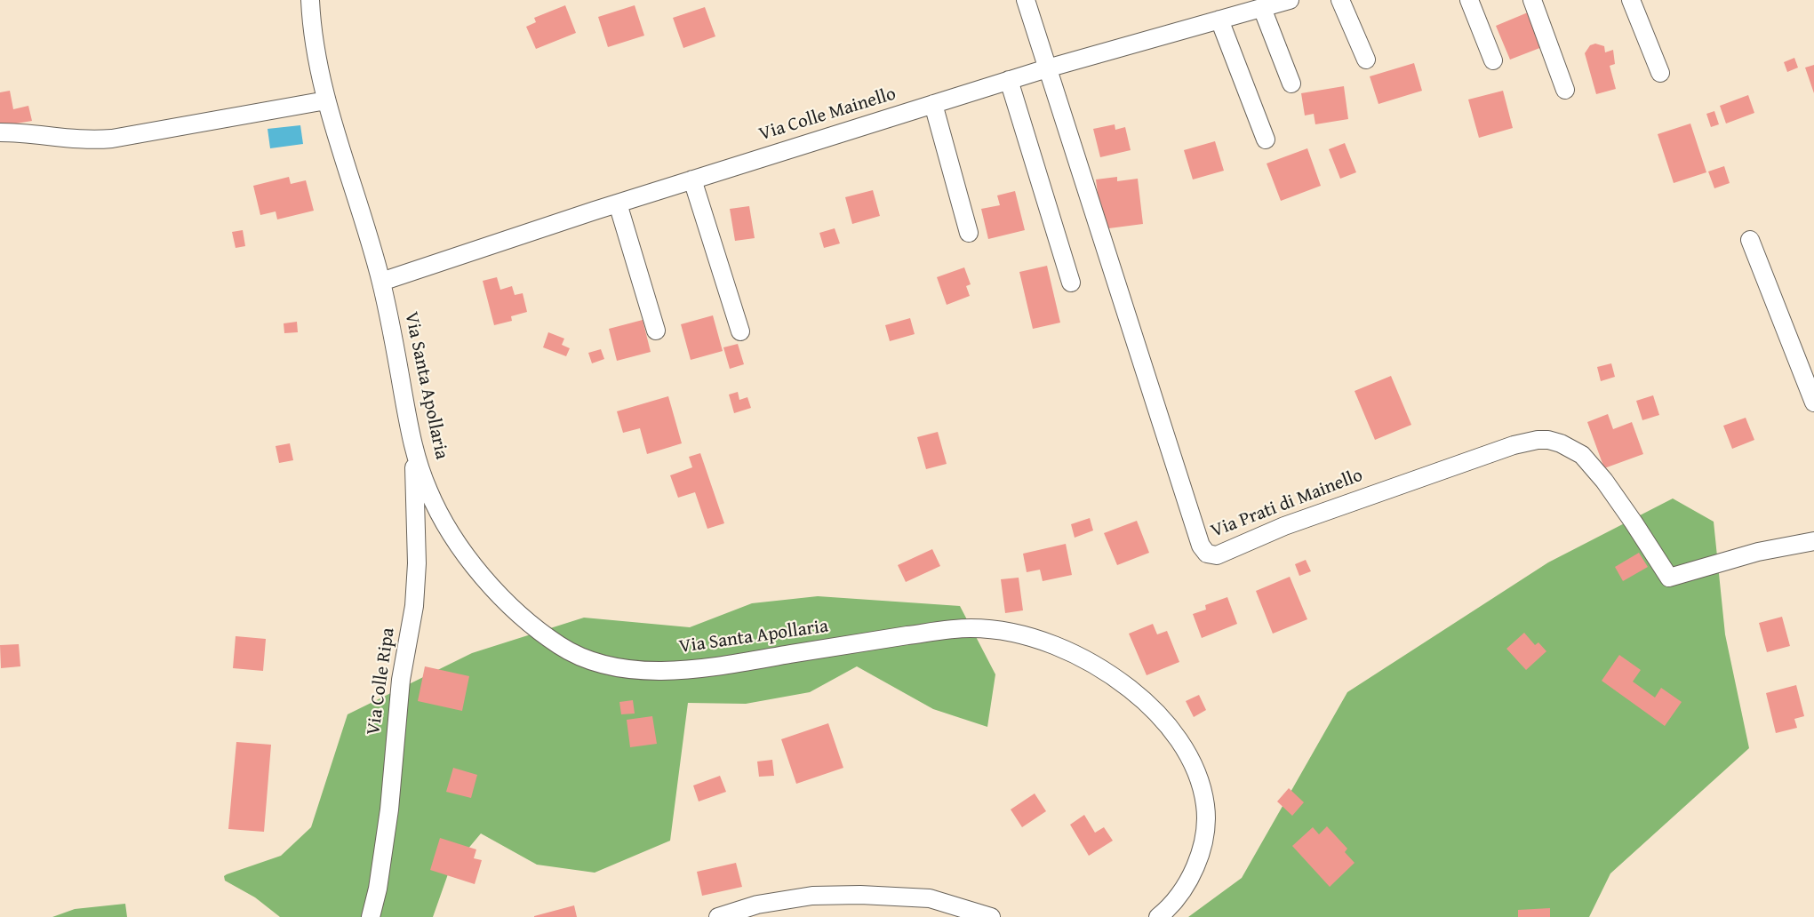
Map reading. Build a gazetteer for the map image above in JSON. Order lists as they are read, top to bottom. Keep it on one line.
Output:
{"streets":{"street":["Via Colle Mainello","Via Santa Apollaria","Via Prati di Mainello","Via Colle Ripa"]},"crossings":[["Via Colle Mainello","Via Santa Apollaria"],["Via Colle Mainello","Via Prati di Mainello"],["Via Santa Apollaria","Via Colle Ripa"]]}
